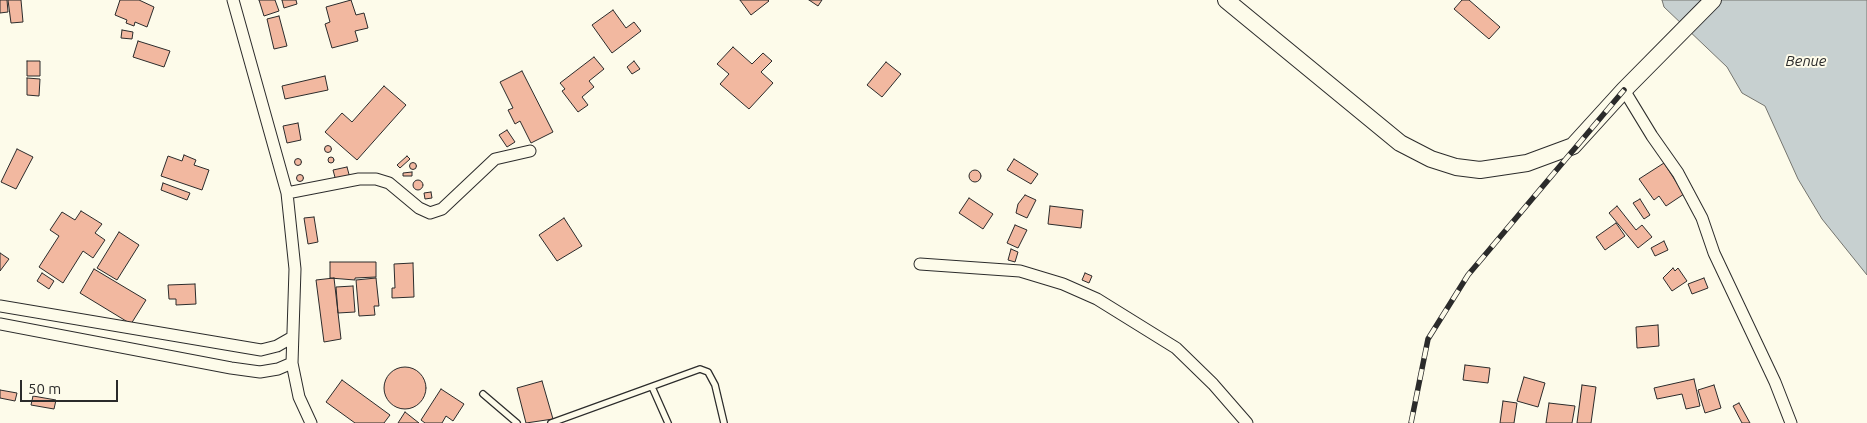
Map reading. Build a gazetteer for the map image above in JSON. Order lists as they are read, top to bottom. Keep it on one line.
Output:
{"water":["Benue"],"scale_bar":"50 m"}
